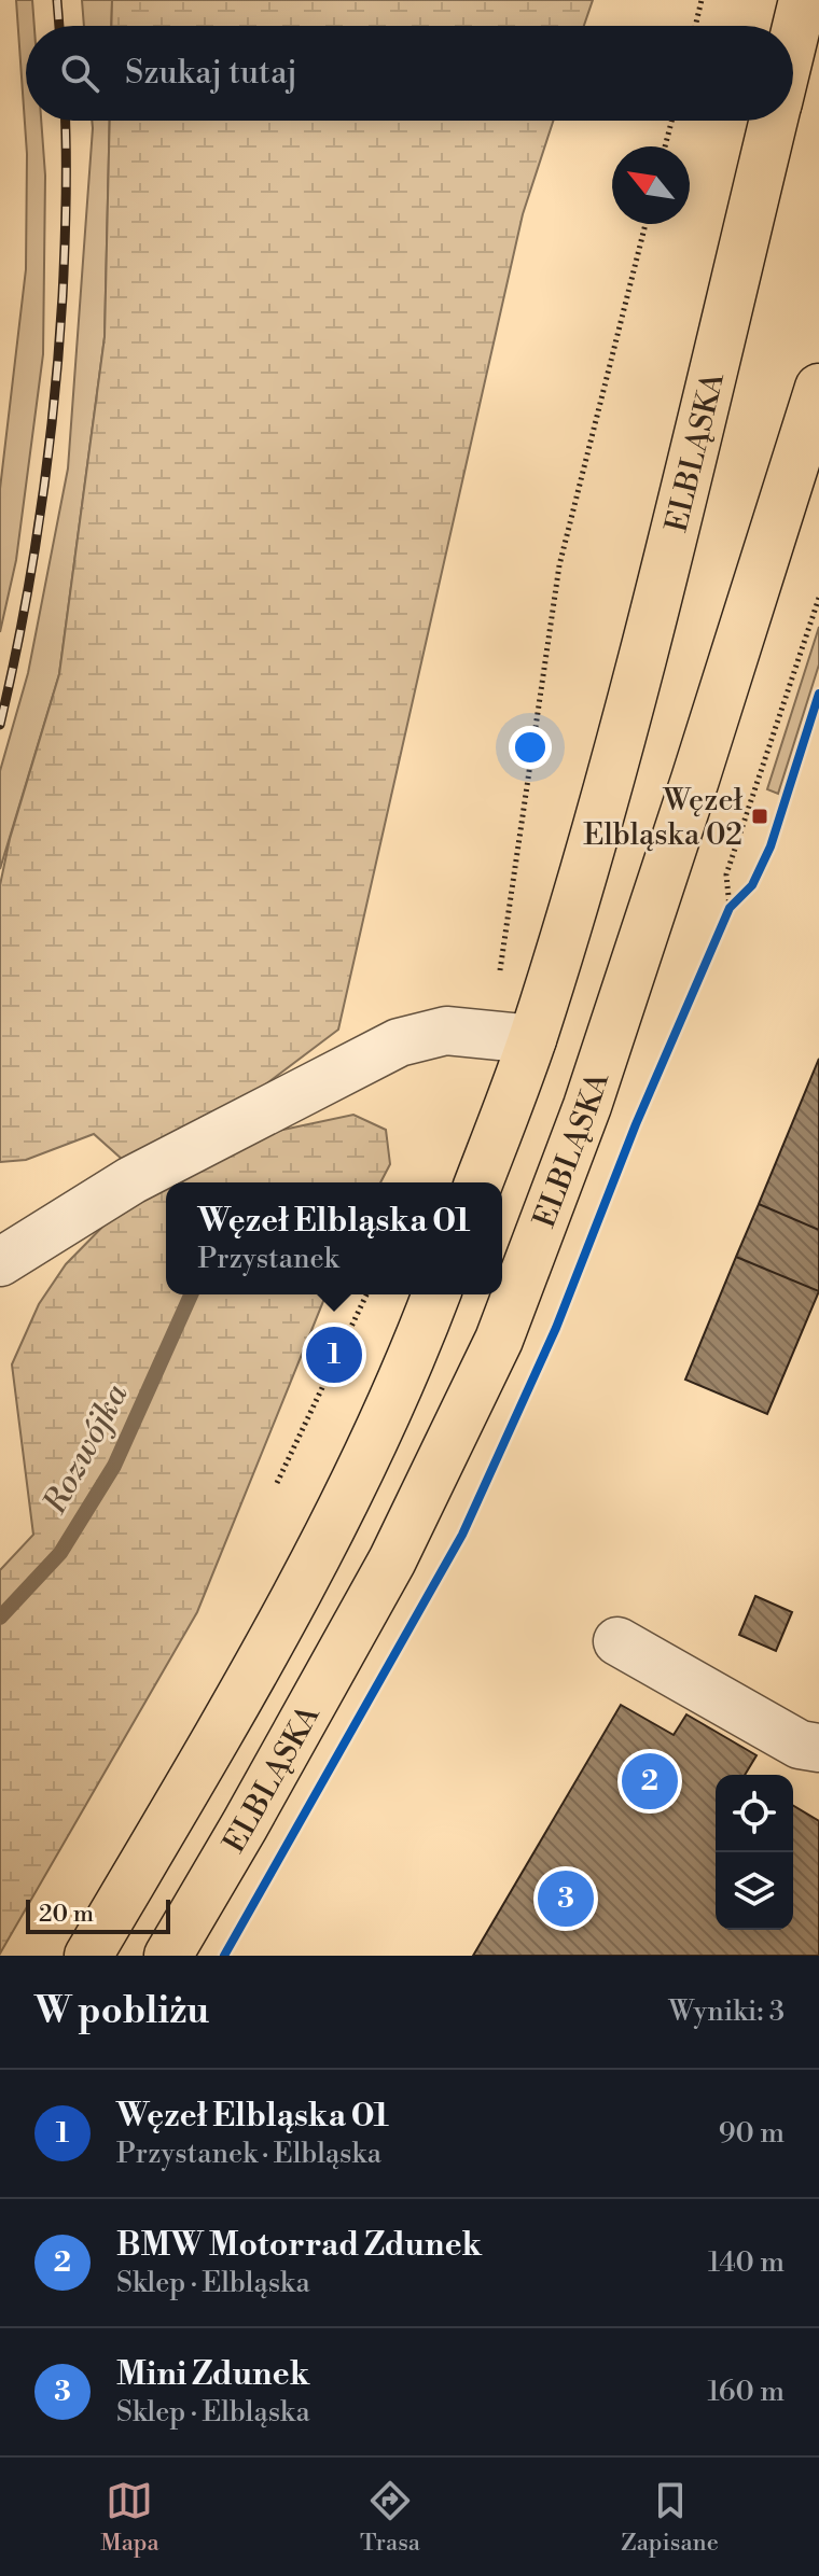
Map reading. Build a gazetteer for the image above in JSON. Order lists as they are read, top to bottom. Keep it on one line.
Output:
{"streets":{"main road":["ELBLĄSKA"]},"water":["Rozwójka"],"places":{"transit":["Węzeł Elbląska 02"]},"scale_bar":"20 m","north":"top left","page":{"search":"Szukaj tutaj","popup":["Węzeł Elbląska 01","Przystanek"],"pins":["1","2","3"],"scale":"20 m","heading":["W pobliżu","Wyniki: 3"],"list":[{"mark":"1","name":"Węzeł Elbląska 01","note":"Przystanek · Elbląska","value":"90 m"},{"mark":"2","name":"BMW Motorrad Zdunek","note":"Sklep · Elbląska","value":"140 m"},{"mark":"3","name":"Mini Zdunek","note":"Sklep · Elbląska","value":"160 m"}],"nav":["Mapa","Trasa","Zapisane"]}}
